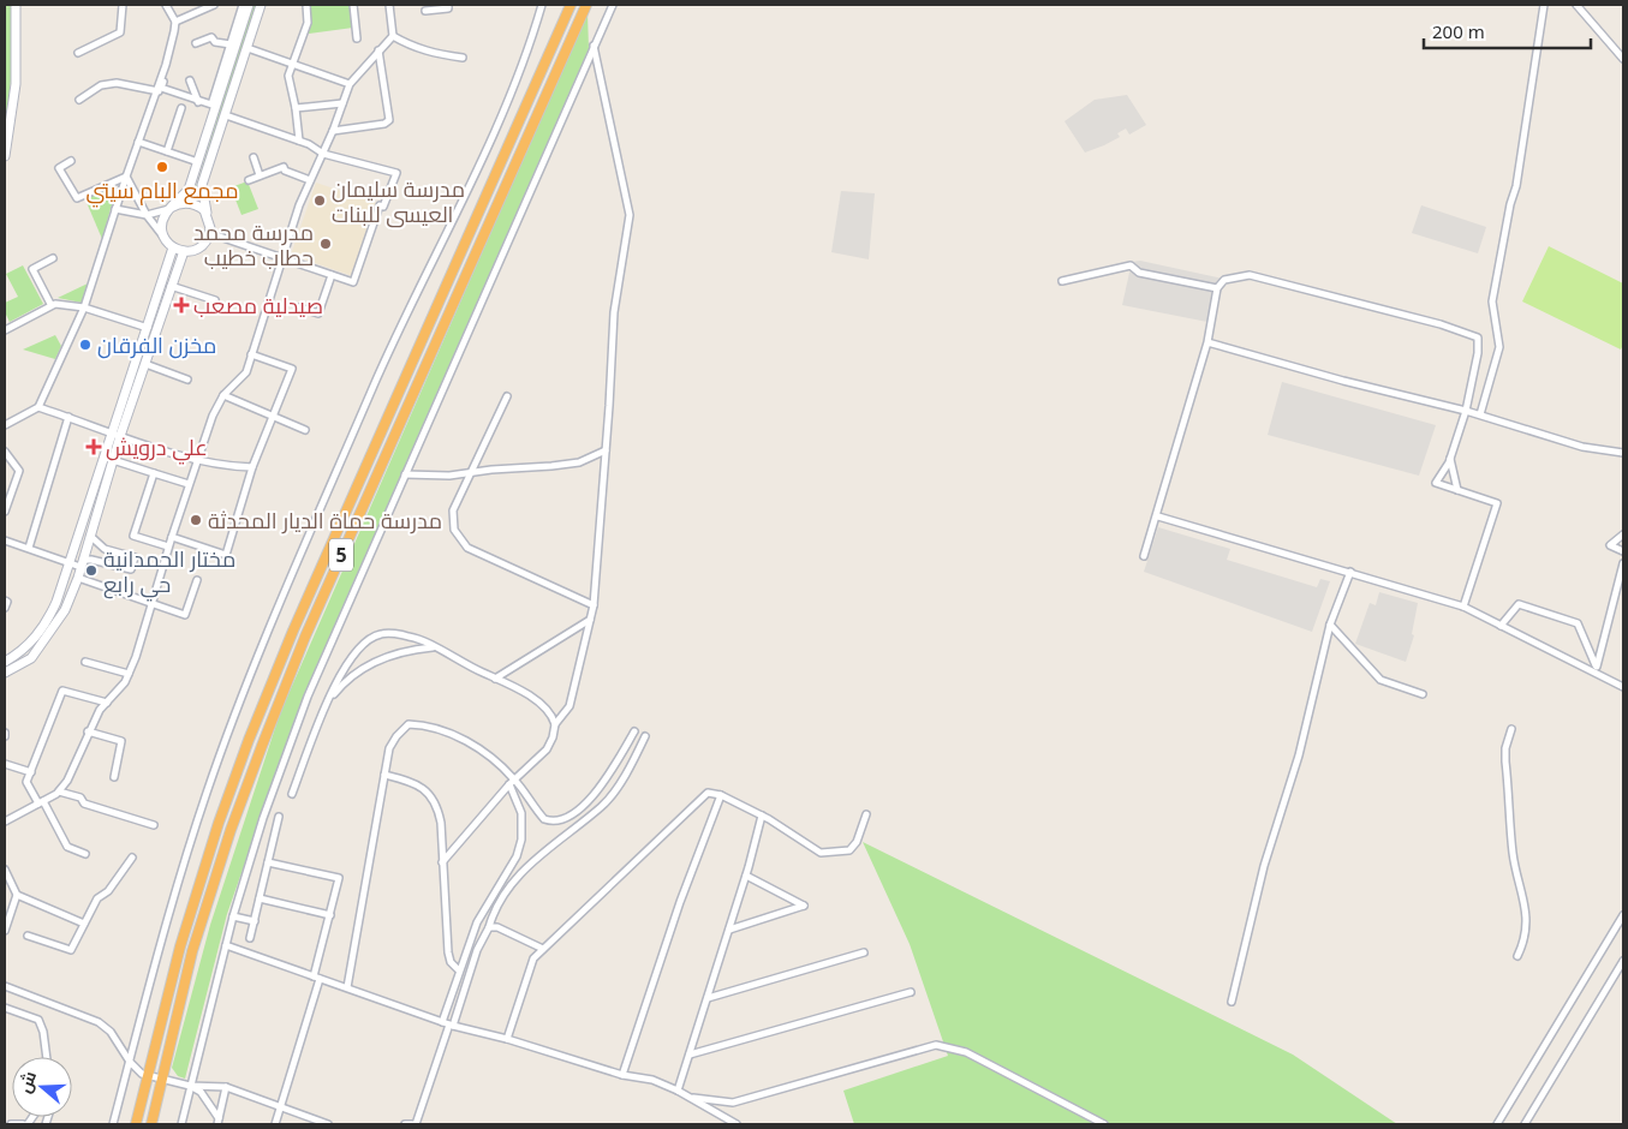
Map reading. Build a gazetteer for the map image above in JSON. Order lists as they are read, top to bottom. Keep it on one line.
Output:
{"streets":{"highway":["5"]},"places":{"other":["مجمع البام سيتي","مدرسة سليمان العيسى للبنات","مدرسة محمد حطاب خطيب","مخزن الفرقان","مدرسة حماة الديار المحدثة","مختار الحمدانية حي رابع"],"health":["صيدلية مصعب","علي درويش"]},"scale_bar":"200 m","north":"left"}
